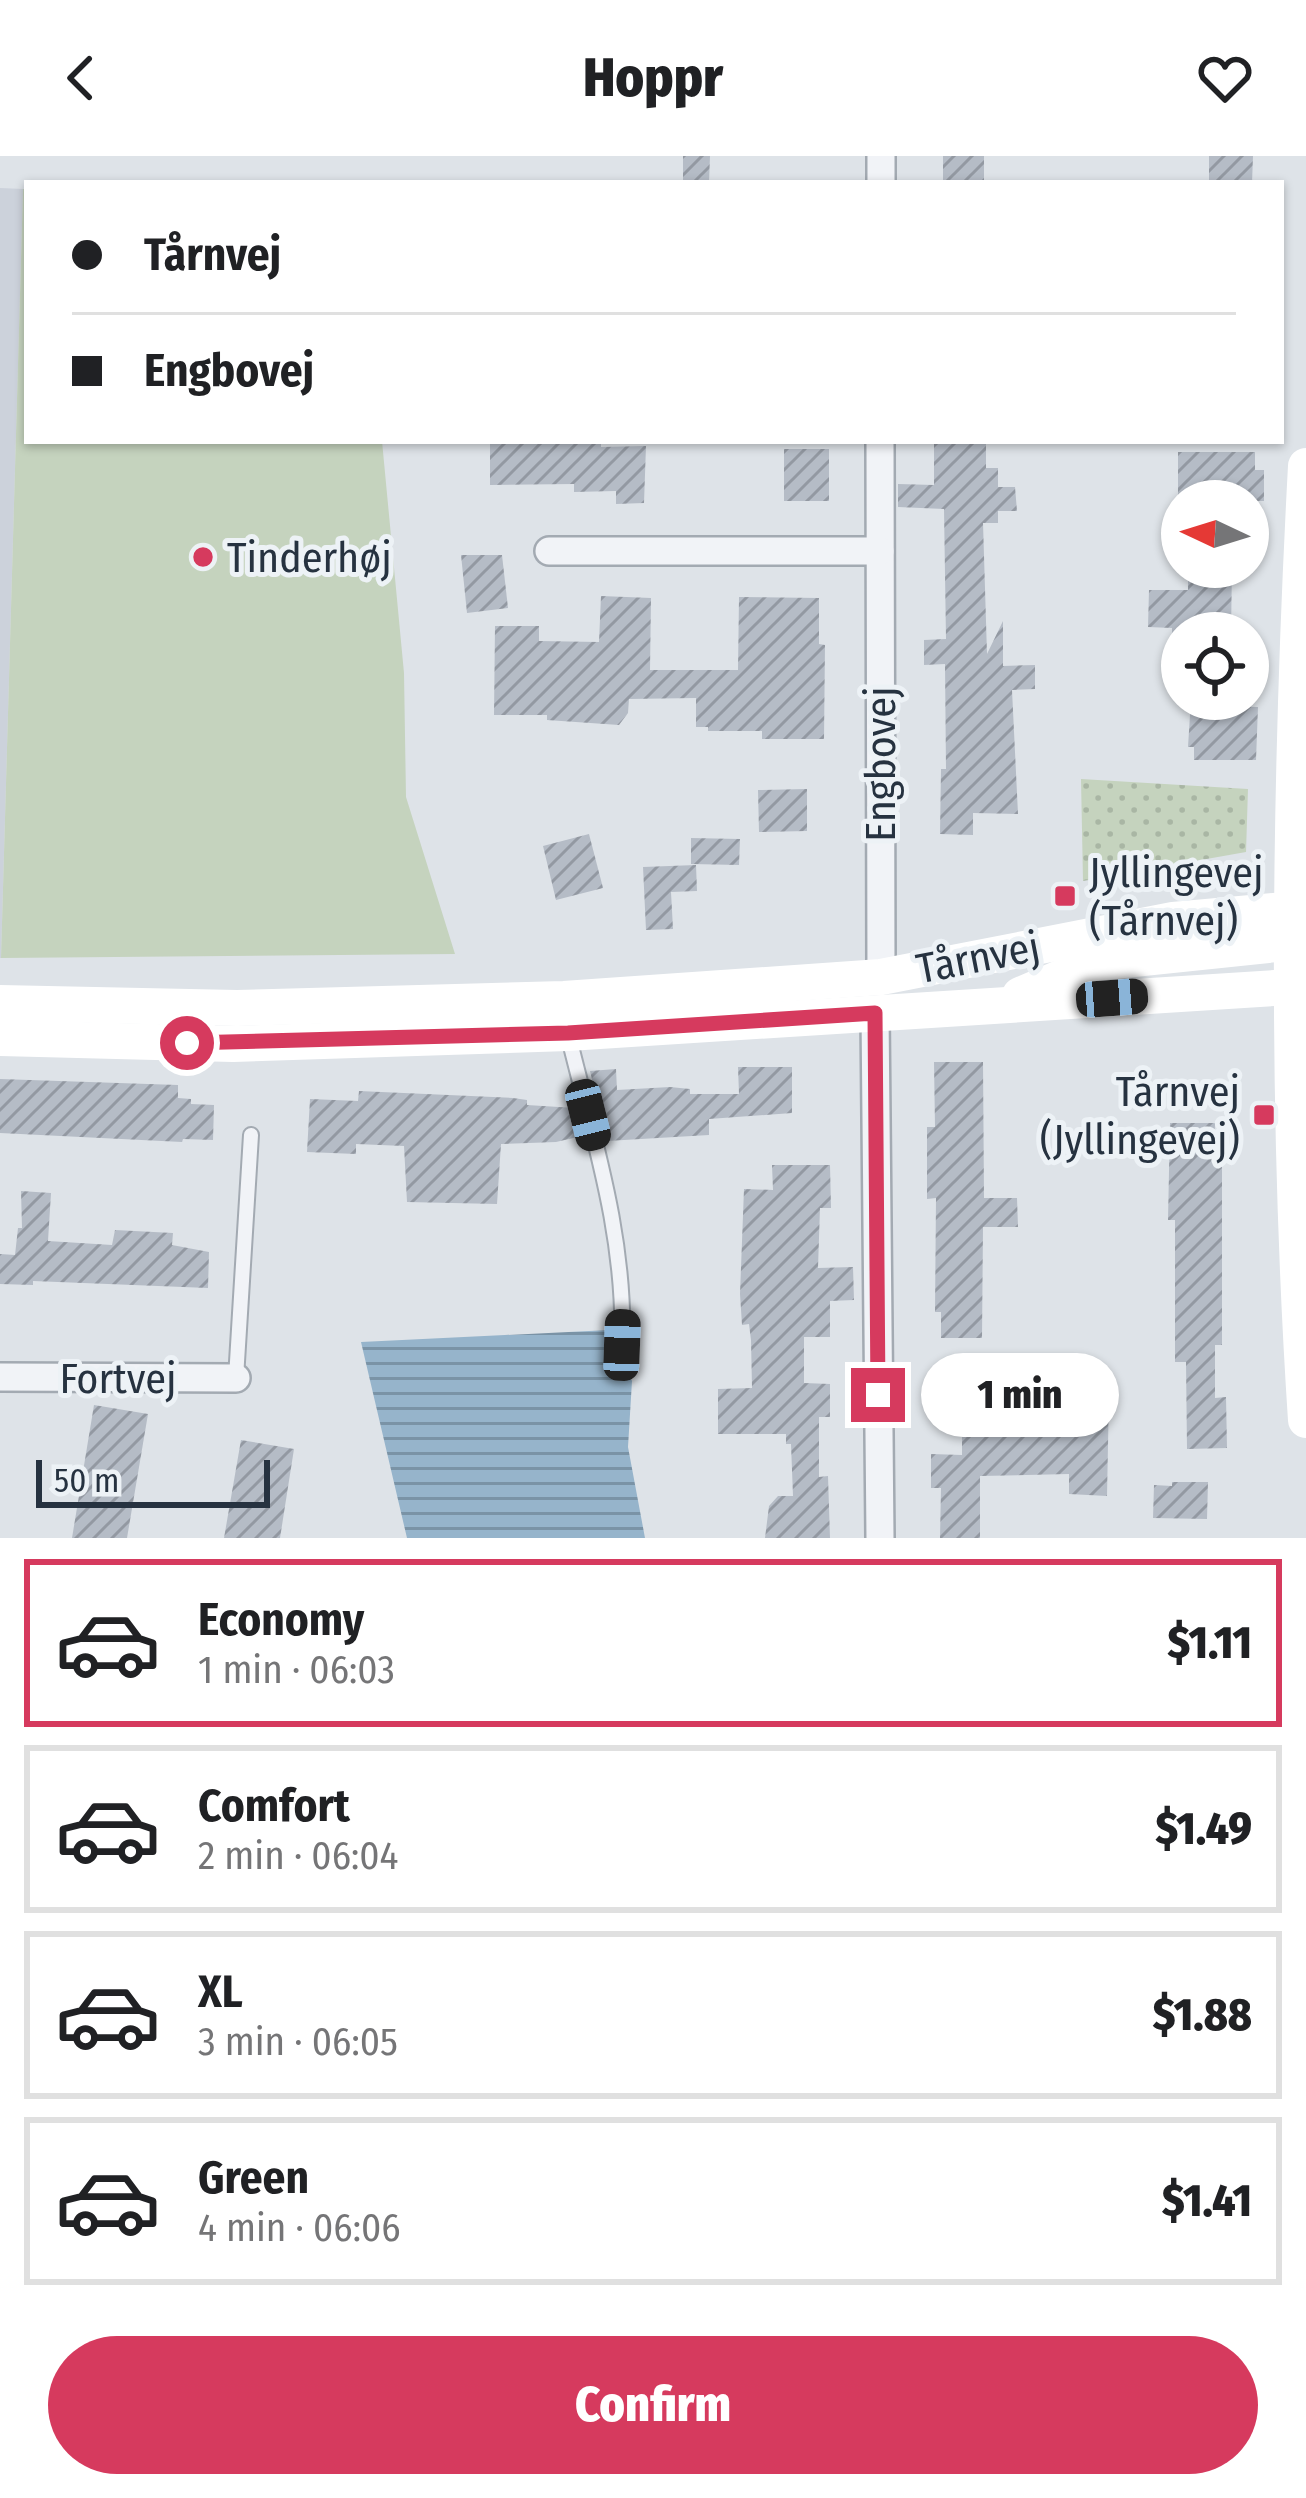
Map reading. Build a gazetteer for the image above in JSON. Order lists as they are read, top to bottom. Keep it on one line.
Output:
{"streets":{"street":["Engbovej","Tårnvej","Fortvej"]},"crossings":[["Engbovej","Tårnvej"]],"places":{"other":["Tinderhøj"],"transit":["Jyllingevej (Tårnvej)","Tårnvej (Jyllingevej)"]},"scale_bar":"50 m","north":"left","page":{"header":"Hoppr","banner":["Tårnvej","Engbovej"],"bubble":"1 min","scale":"50 m","list":[{"name":"Economy","note":"1 min · 06:03","value":"$1.11"},{"name":"Comfort","note":"2 min · 06:04","value":"$1.49"},{"name":"XL","note":"3 min · 06:05","value":"$1.88"},{"name":"Green","note":"4 min · 06:06","value":"$1.41"}],"buttons":"Confirm"}}
